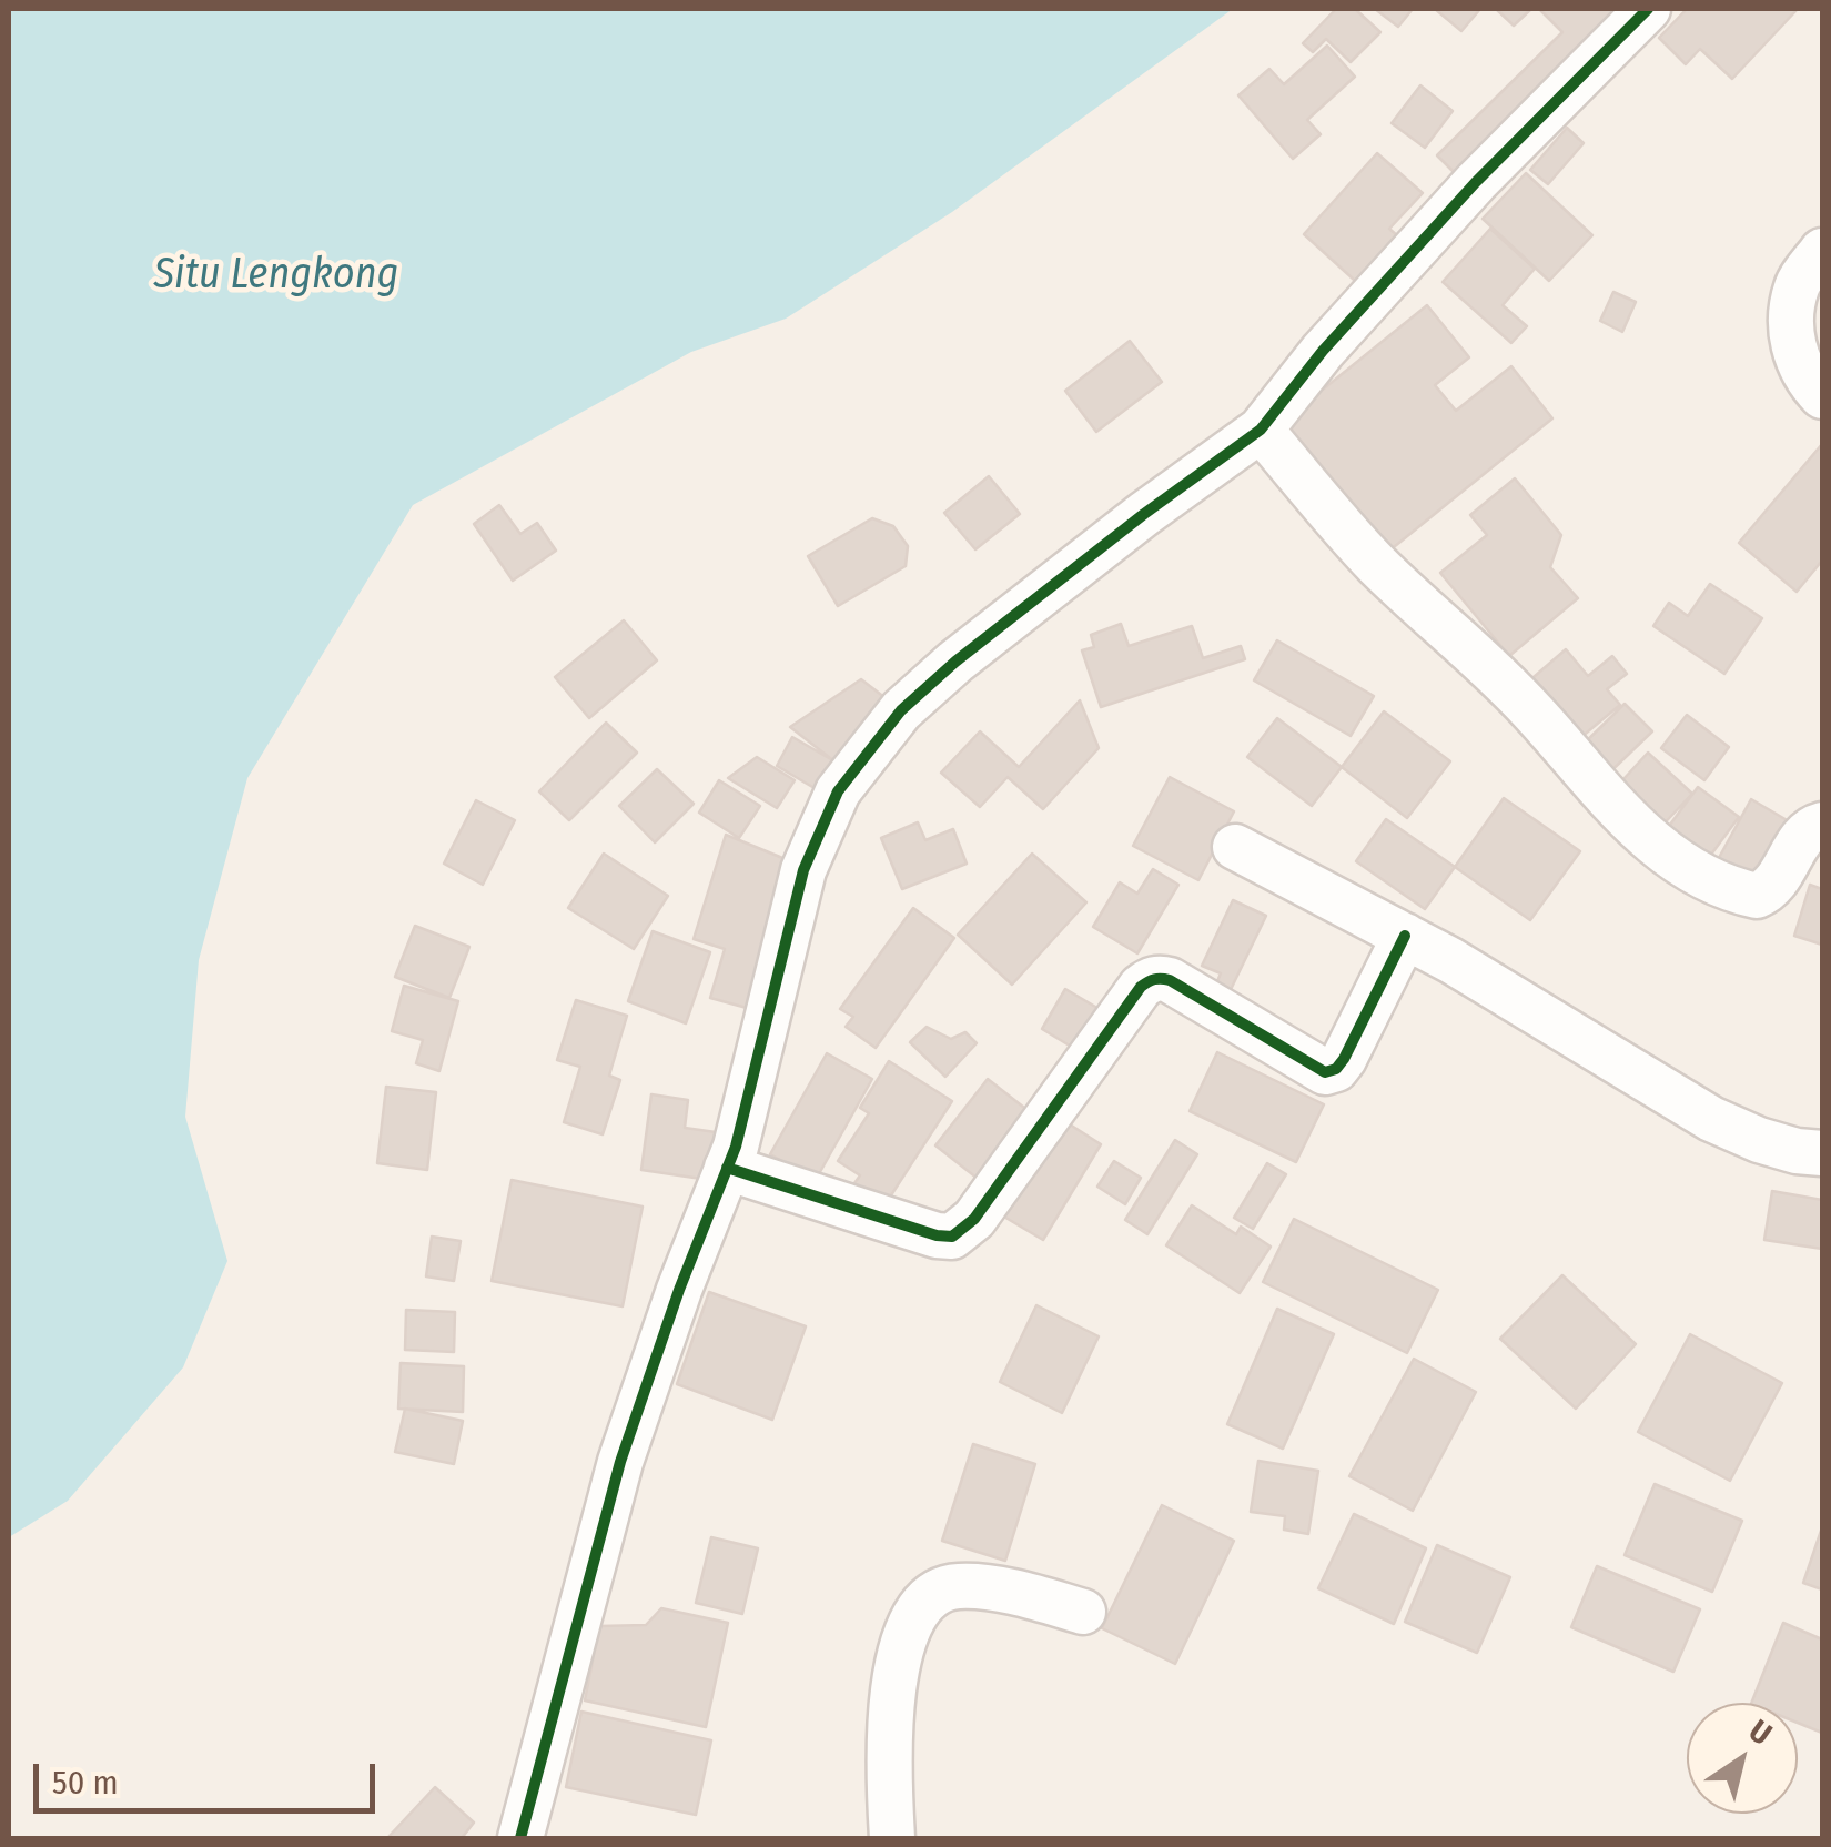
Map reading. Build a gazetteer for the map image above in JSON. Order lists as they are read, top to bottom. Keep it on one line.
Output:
{"water":["Situ Lengkong"],"scale_bar":"50 m","north":"top right"}
